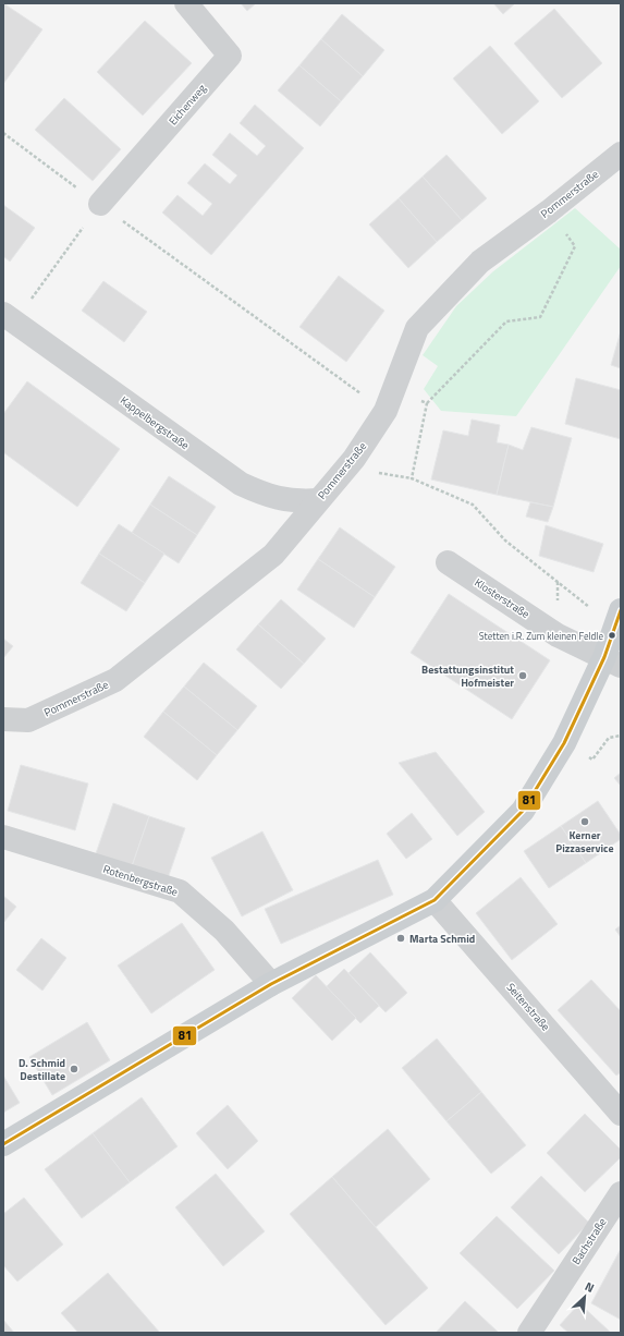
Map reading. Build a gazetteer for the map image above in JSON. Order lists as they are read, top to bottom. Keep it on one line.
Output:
{"streets":{"street":["Eichenweg","Pommerstraße","Kappelbergstraße","Klosterstraße","Rotenbergstraße","Seitenstraße","Bachstraße"]},"crossings":[["Pommerstraße","Kappelbergstraße"]],"places":["Stetten i.R. Zum kleinen Feldle","Bestattungsinstitut Hofmeister","Kerner Pizzaservice","Marta Schmid","D. Schmid Destillate"],"lines":["transit line 81"],"north":"top right"}
